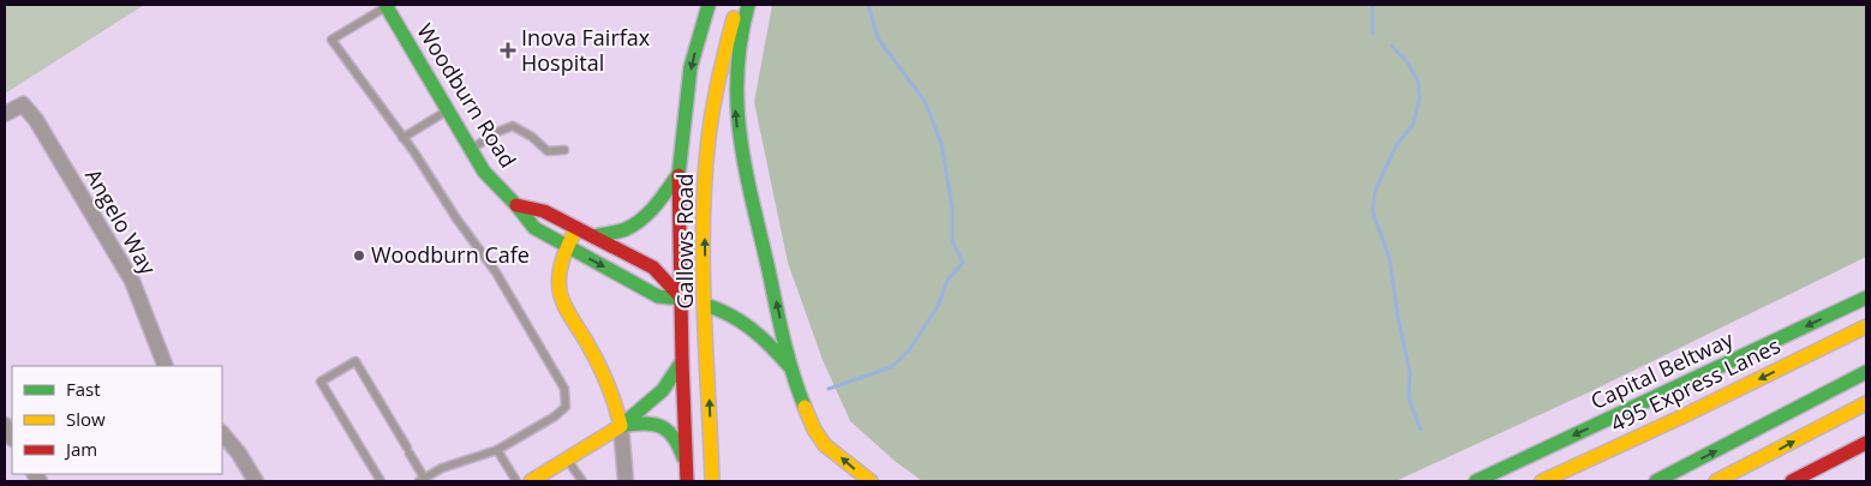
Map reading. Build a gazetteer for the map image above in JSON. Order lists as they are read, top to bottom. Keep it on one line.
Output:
{"streets":{"main road":["Woodburn Road","Gallows Road","Capital Beltway","495 Express Lanes"],"street":["Angelo Way"]},"crossings":[["Woodburn Road","Gallows Road"]],"places":{"health":["Inova Fairfax Hospital"],"other":["Woodburn Cafe"]},"legend":["Fast","Slow","Jam"]}
